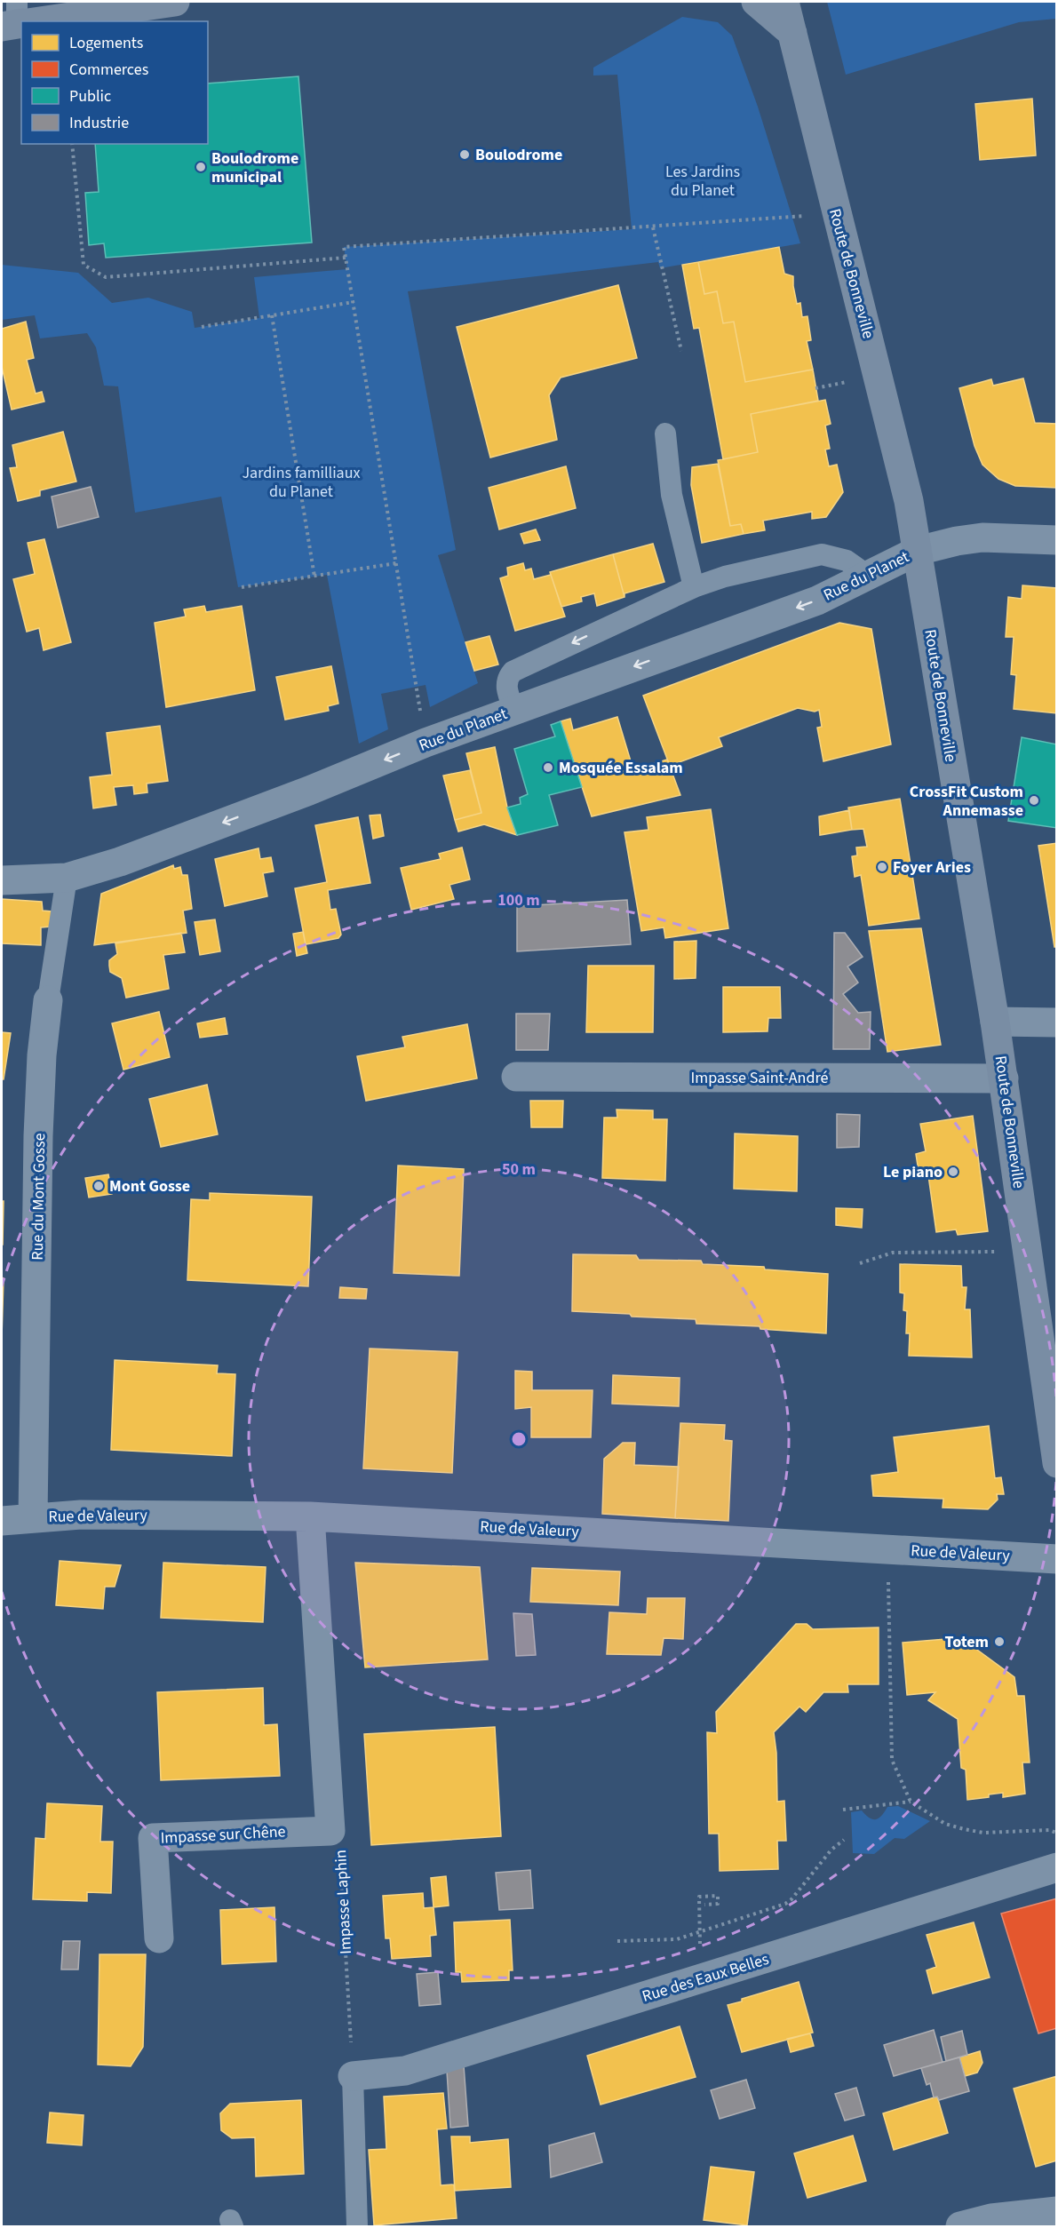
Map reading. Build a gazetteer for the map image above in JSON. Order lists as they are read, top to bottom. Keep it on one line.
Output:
{"streets":{"main road":["Route de Bonneville"],"street":["Rue du Planet","Impasse Saint-André","Rue du Mont Gosse","Rue de Valeury","Impasse sur Chêne","Impasse Laphin","Rue des Eaux Belles"]},"crossings":[["Route de Bonneville","Rue du Planet"],["Route de Bonneville","Impasse Saint-André"],["Rue du Planet","Rue du Mont Gosse"],["Rue du Mont Gosse","Rue de Valeury"],["Rue de Valeury","Impasse Laphin"],["Impasse sur Chêne","Impasse Laphin"],["Impasse Laphin","Rue des Eaux Belles"]],"one_way":["Rue du Planet"],"parks":["Les Jardins du Planet","Jardins familliaux du Planet"],"places":["Boulodrome","Boulodrome municipal","Mosquée Essalam","CrossFit Custom Annemasse","Foyer Aries","Le piano","Mont Gosse","Totem"],"legend":["Logements","Commerces","Public","Industrie"],"rings":["100 m","50 m"]}
